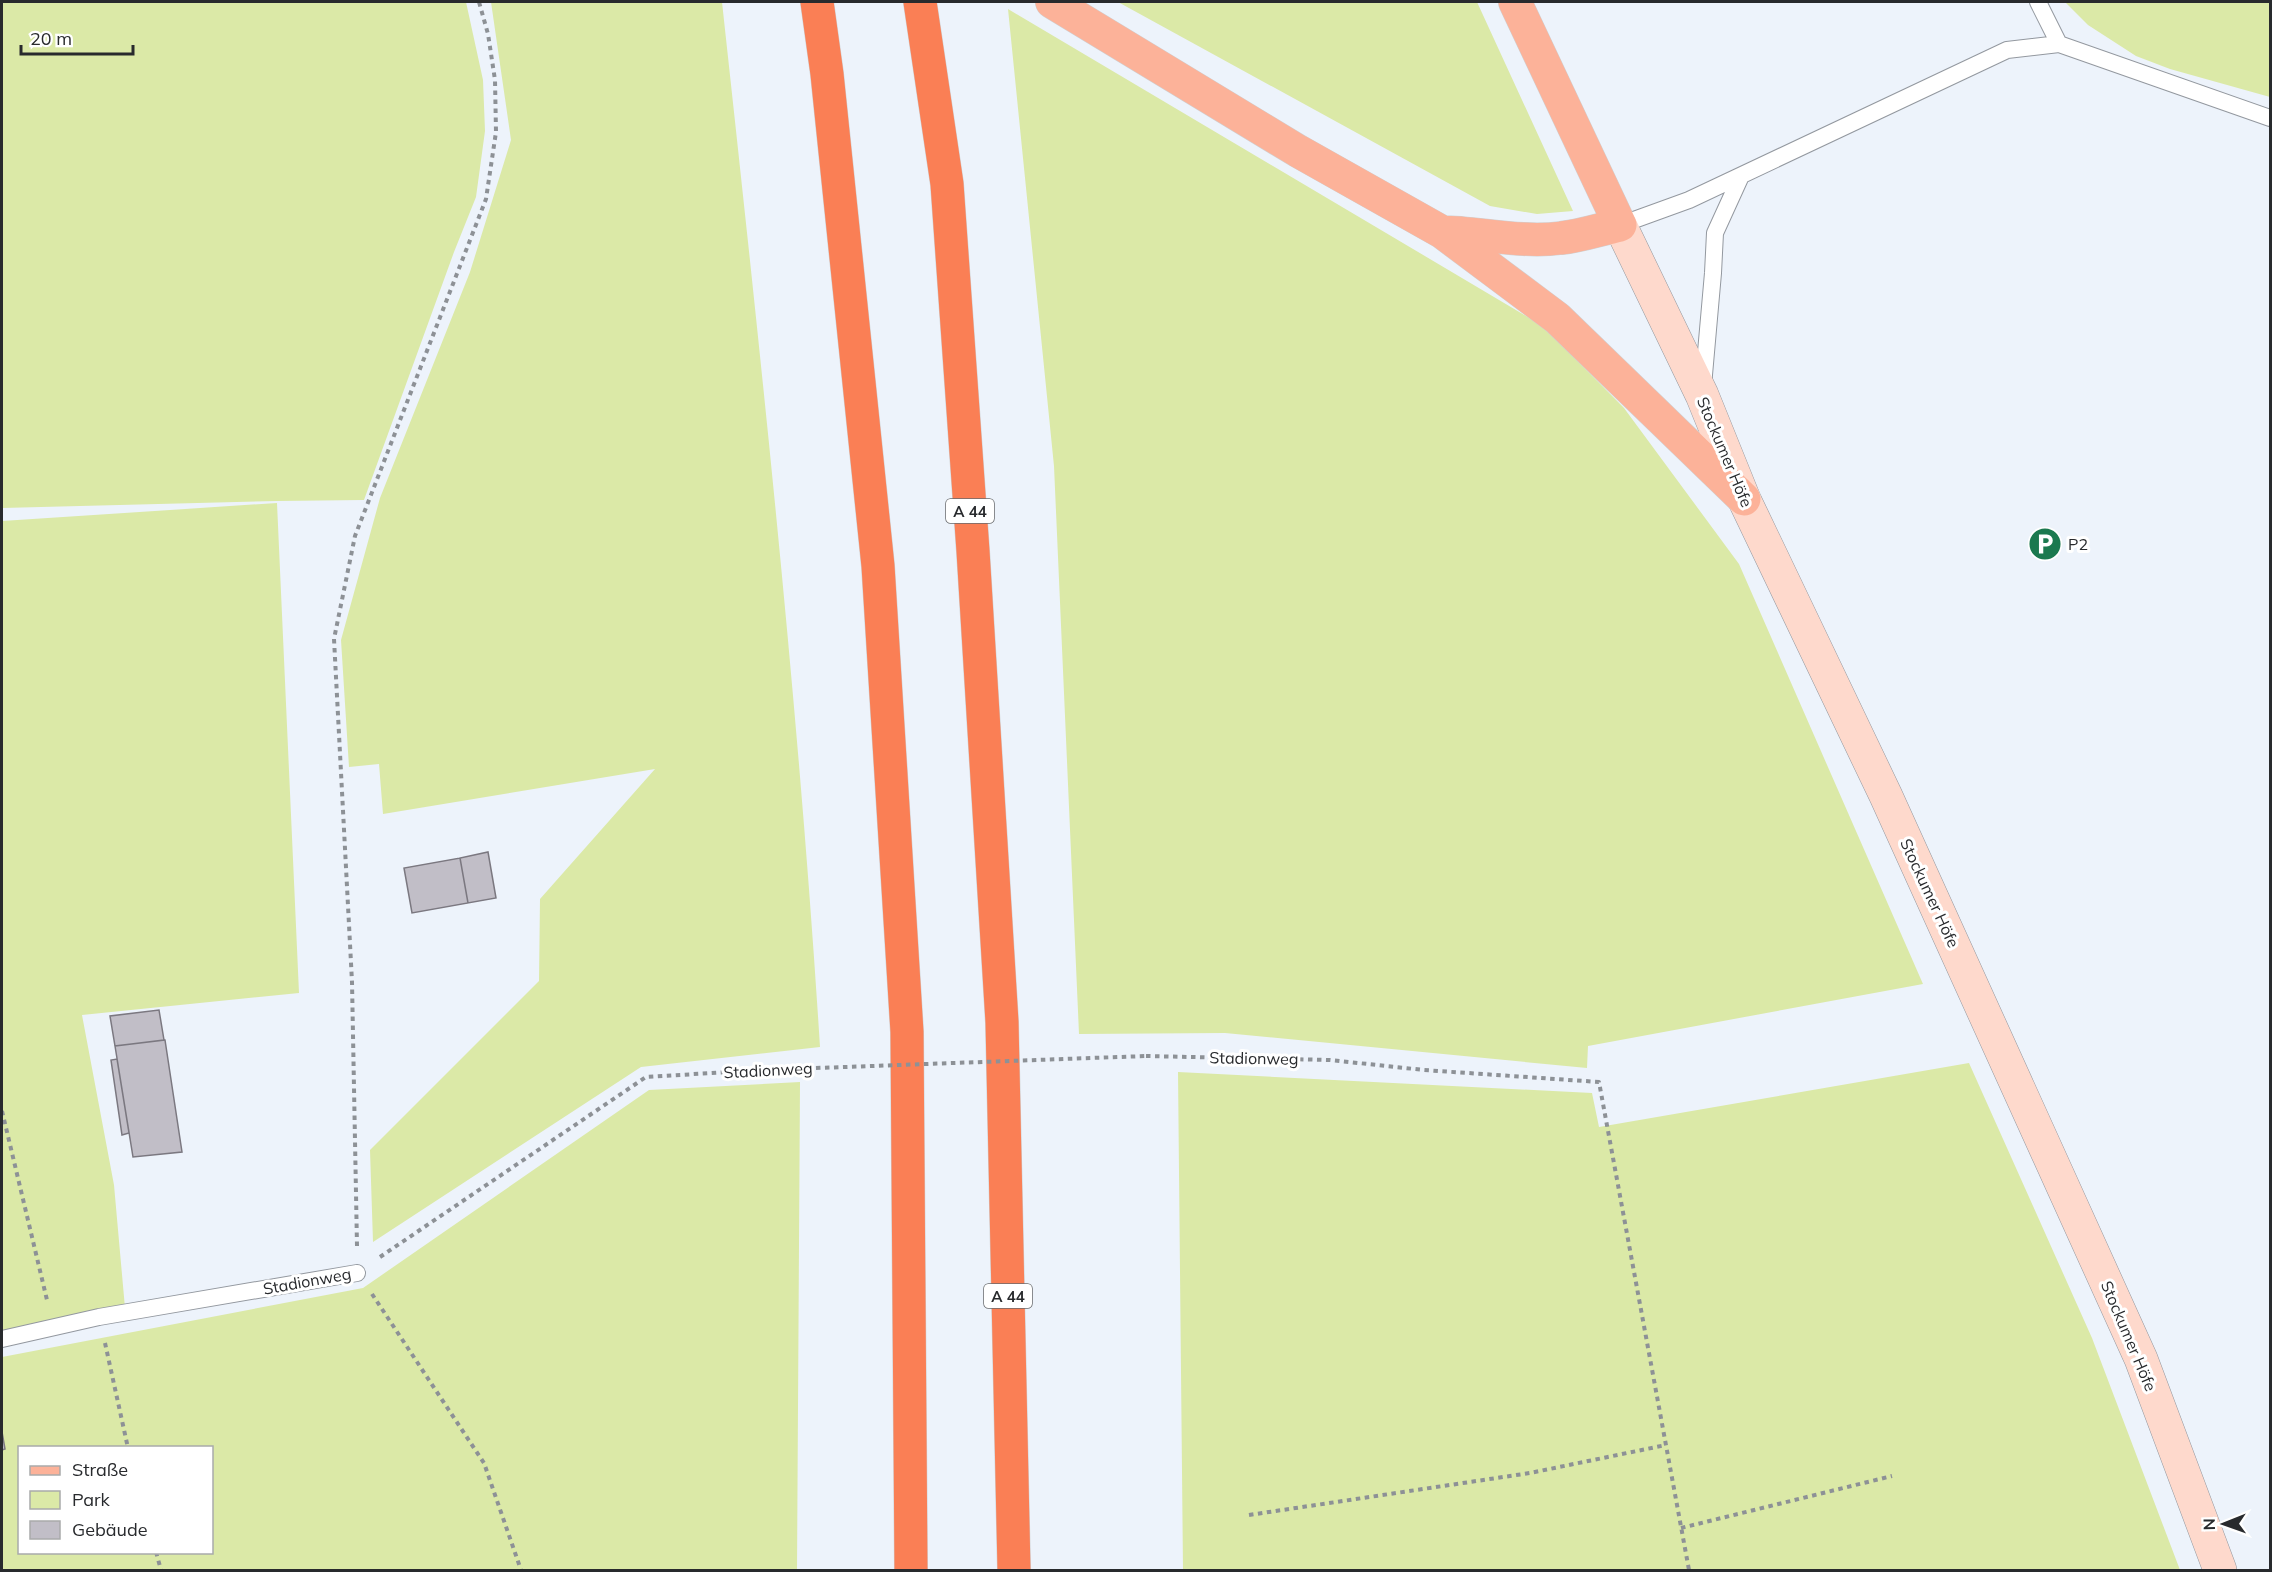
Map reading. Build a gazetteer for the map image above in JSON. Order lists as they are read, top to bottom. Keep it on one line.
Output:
{"streets":{"highway":["A 44"],"street":["Stockumer Höfe"],"lane":["Stadionweg"]},"places":{"parking":["P2"]},"legend":["Straße","Park","Gebäude"],"scale_bar":"20 m","north":"left"}
